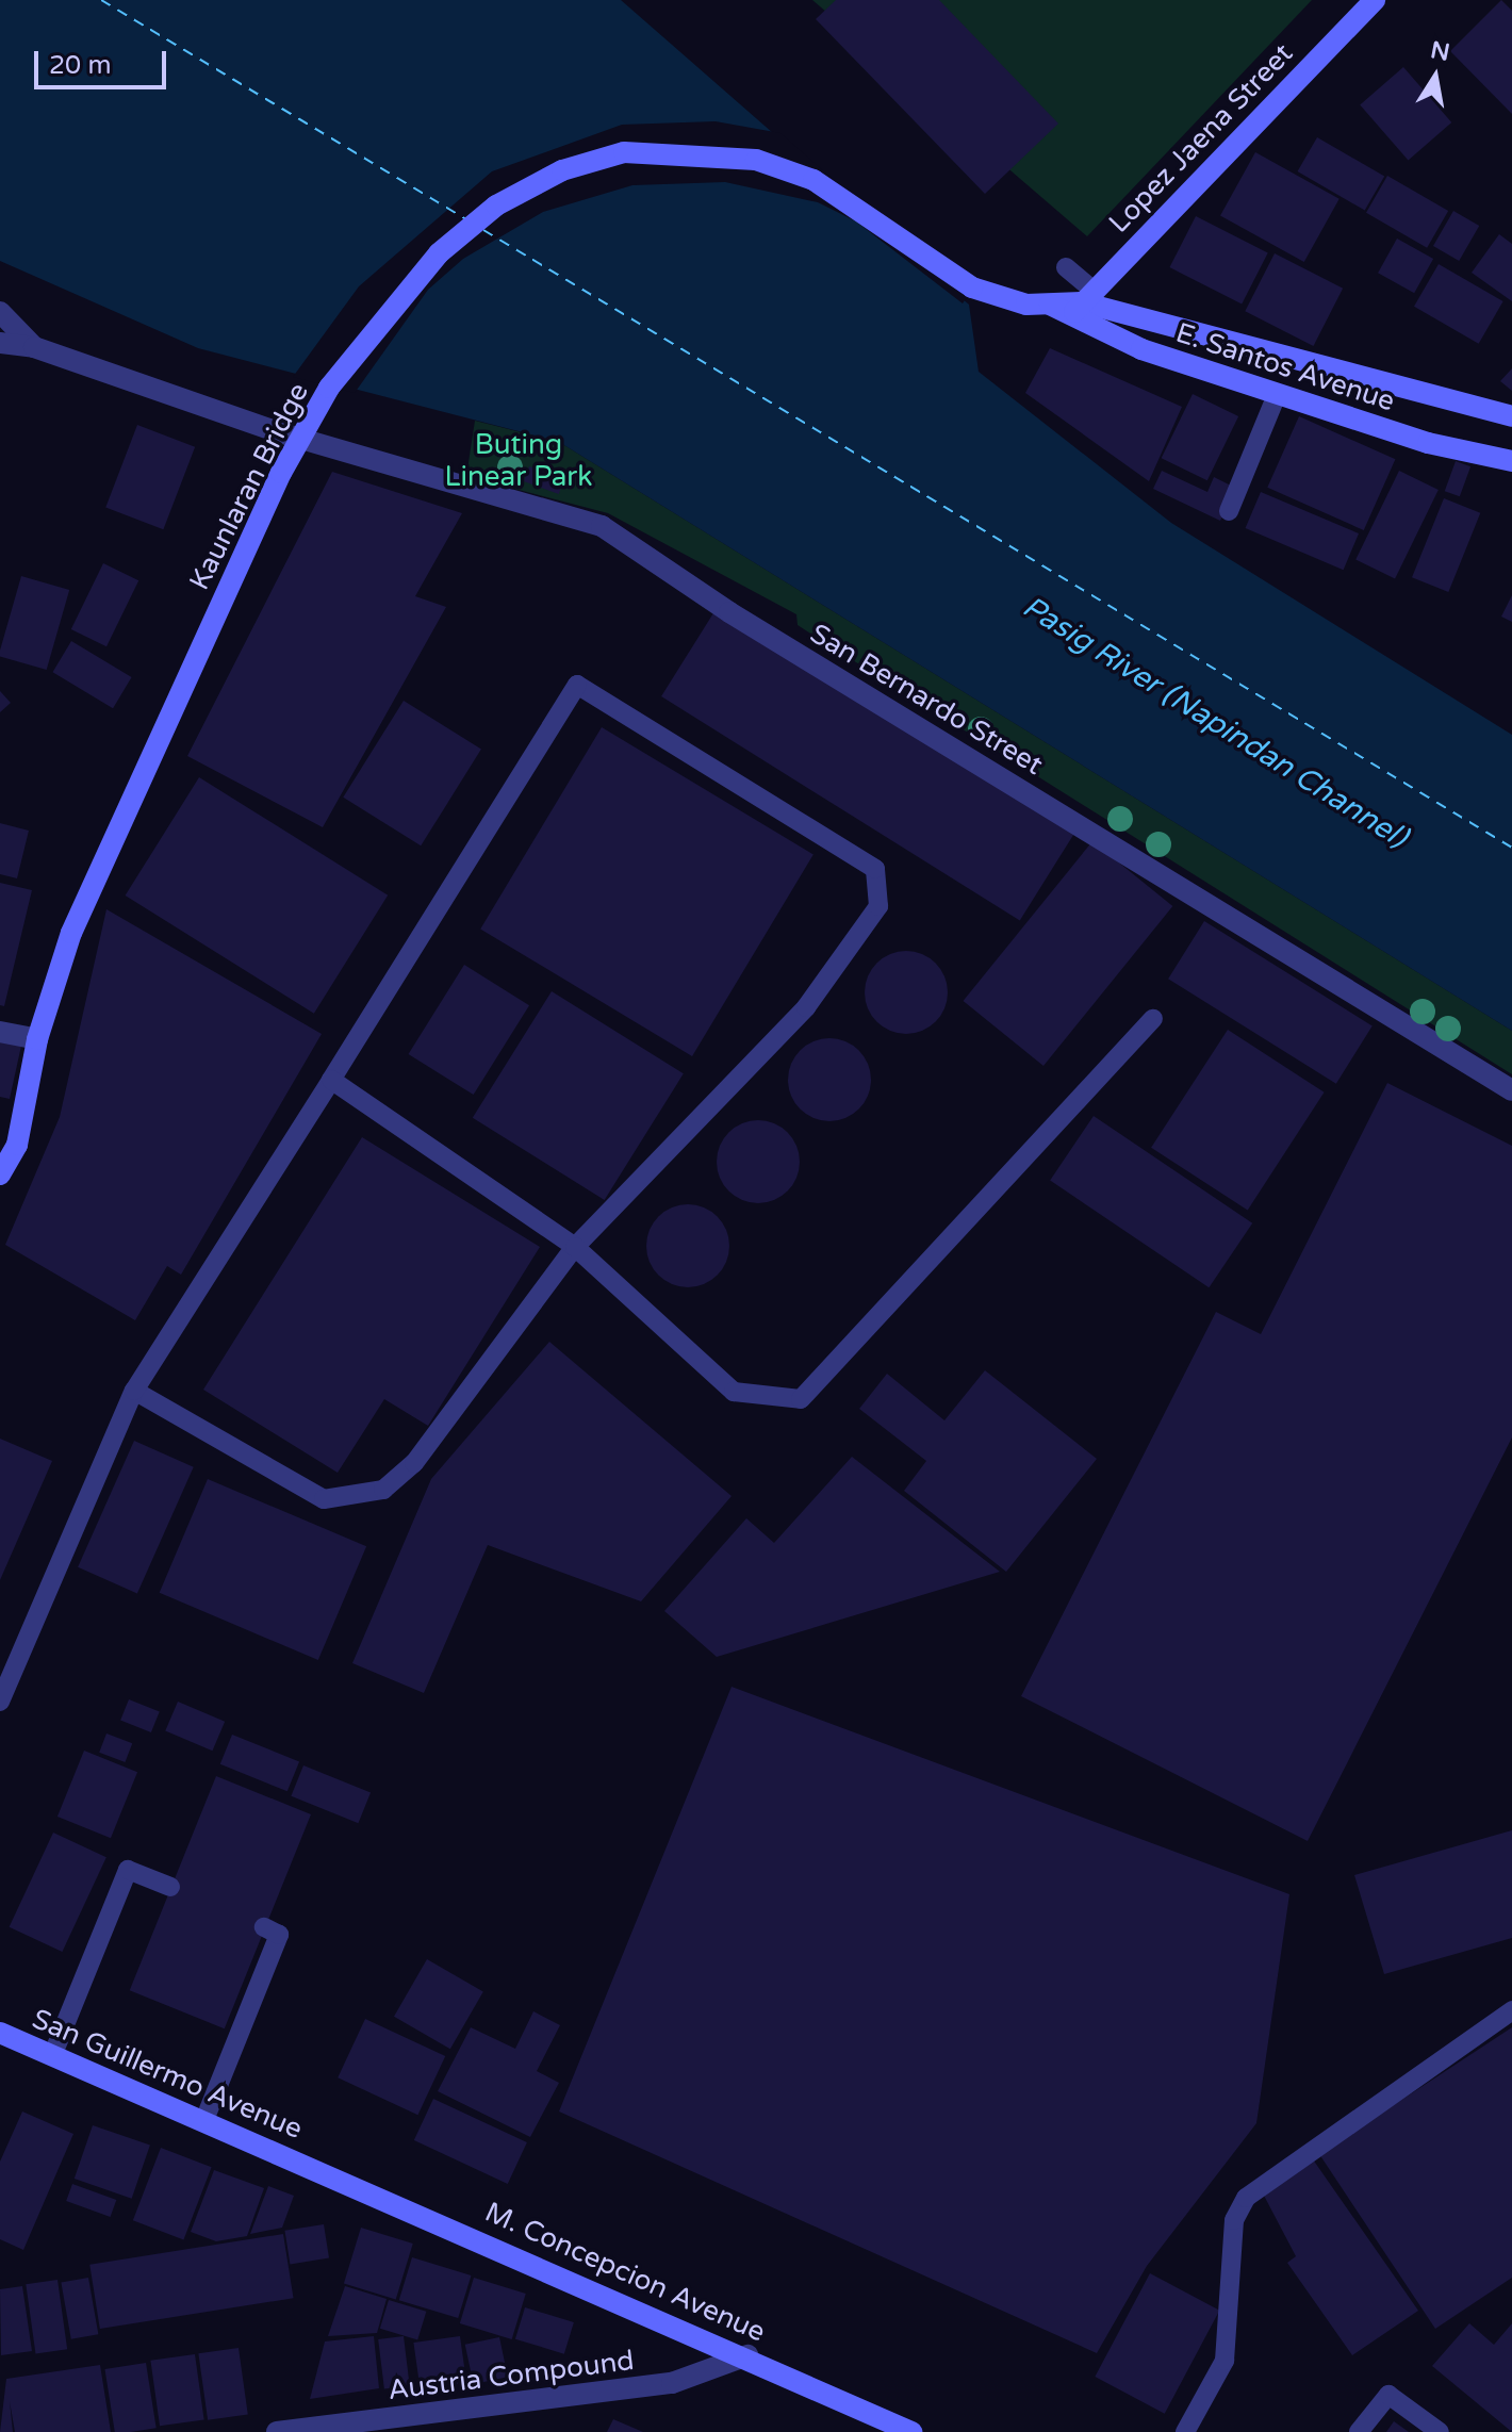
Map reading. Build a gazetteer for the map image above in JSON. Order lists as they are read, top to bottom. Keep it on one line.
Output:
{"streets":{"street":["Lopez Jaena Street","E. Santos Avenue","Kaunlaran Bridge","San Bernardo Street","San Guillermo Avenue","M. Concepcion Avenue","Austria Compound"]},"crossings":[["Lopez Jaena Street","E. Santos Avenue"],["E. Santos Avenue","Kaunlaran Bridge"],["San Guillermo Avenue","M. Concepcion Avenue"],["M. Concepcion Avenue","Austria Compound"]],"water":["Pasig River (Napindan Channel)"],"parks":["Buting Linear Park"],"scale_bar":"20 m","north":"top"}
